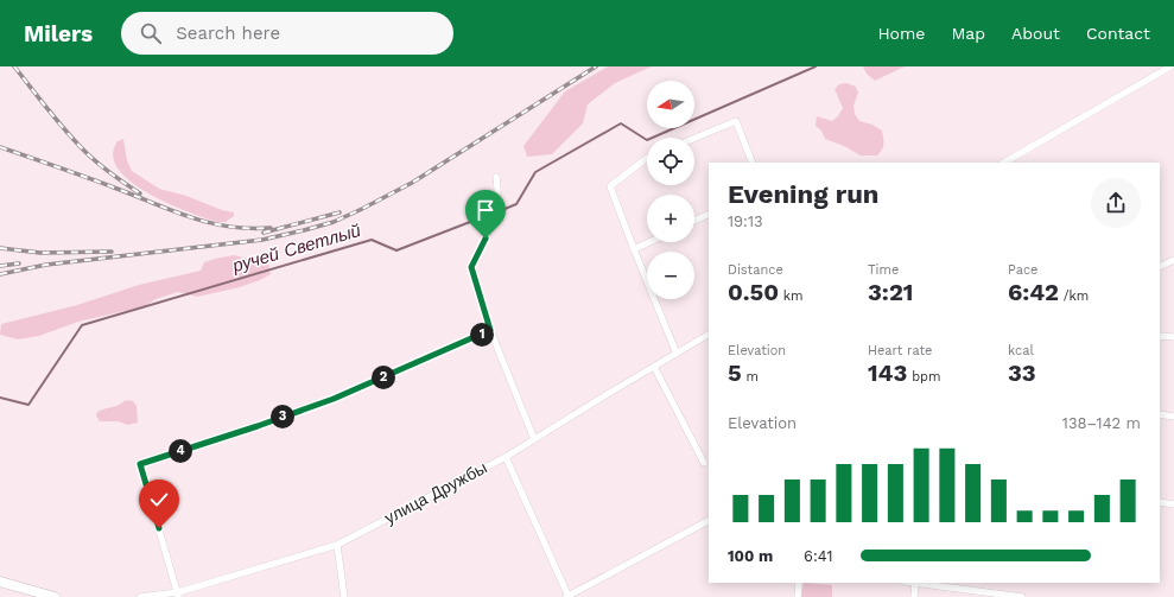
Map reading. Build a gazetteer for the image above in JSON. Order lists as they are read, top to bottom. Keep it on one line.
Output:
{"streets":{"street":["улица Дружбы"]},"water":["ручей Светлый"],"north":"left","page":{"header":"Milers","search":"Search here","nav":["Home","Map","About","Contact"],"map_buttons":["+","−"],"heading":["Evening run","19:13"],"stats":[["Distance","0.50 km"],["Time","3:21"],["Pace","6:42 /km"],["Elevation","5 m"],["Heart rate","143 bpm"],["kcal","33"]],"pins":["1","2","3","4"],"chart":["Elevation","138–142 m"],"list":[{"name":"100 m","note":"6:41"}]}}
